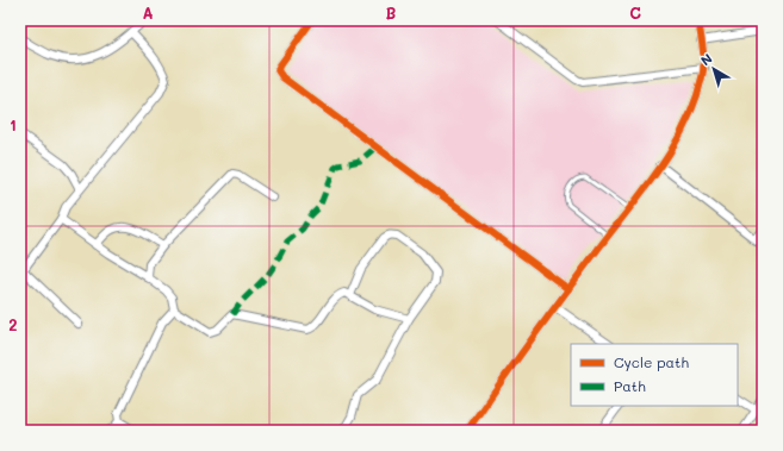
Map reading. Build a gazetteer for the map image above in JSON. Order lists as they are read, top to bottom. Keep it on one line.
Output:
{"legend":["Cycle path","Path"],"north":"top left","grid":{"columns":["A","B","C"],"rows":["1","2"]}}
